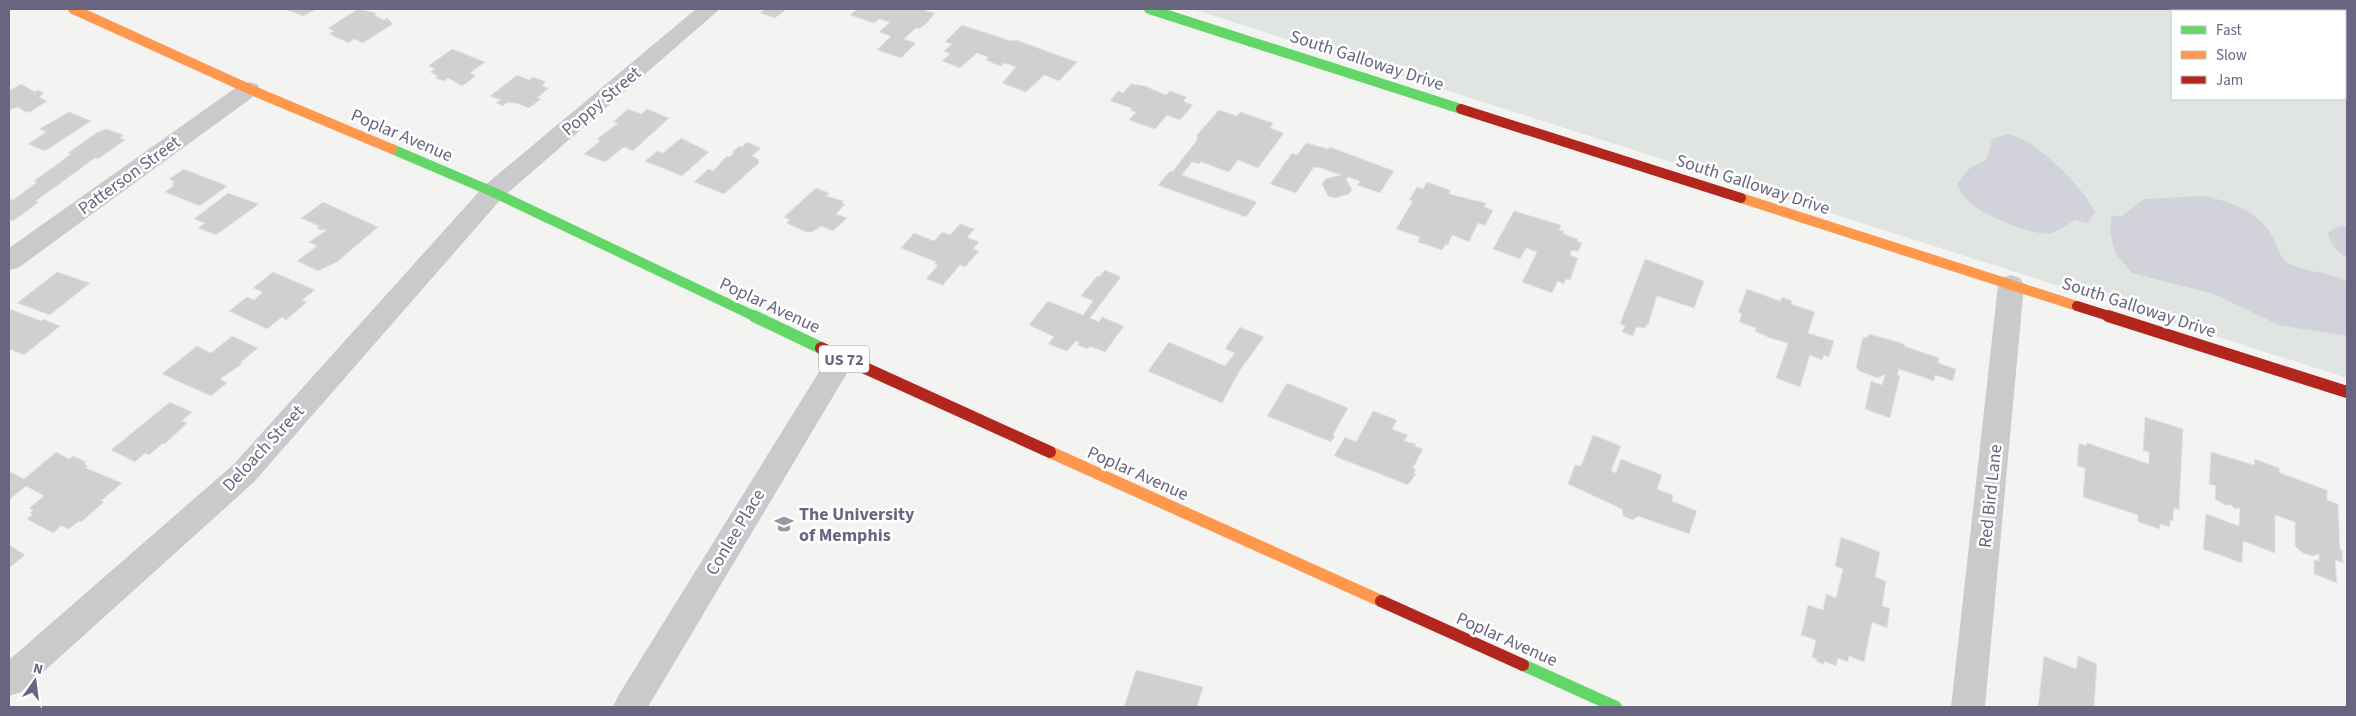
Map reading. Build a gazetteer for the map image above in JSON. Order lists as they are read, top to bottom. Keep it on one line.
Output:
{"streets":{"main road":["South Galloway Drive","Poplar Avenue","US 72"],"street":["Poppy Street","Patterson Street","Deloach Street","Red Bird Lane","Conlee Place"]},"crossings":[["South Galloway Drive","Red Bird Lane"],["Poppy Street","Poplar Avenue"],["Poppy Street","Deloach Street"],["Poplar Avenue","Patterson Street"],["Poplar Avenue","Deloach Street"],["Poplar Avenue","Conlee Place"]],"places":{"school or university":["The University of Memphis"]},"legend":["Fast","Slow","Jam"],"north":"top"}
